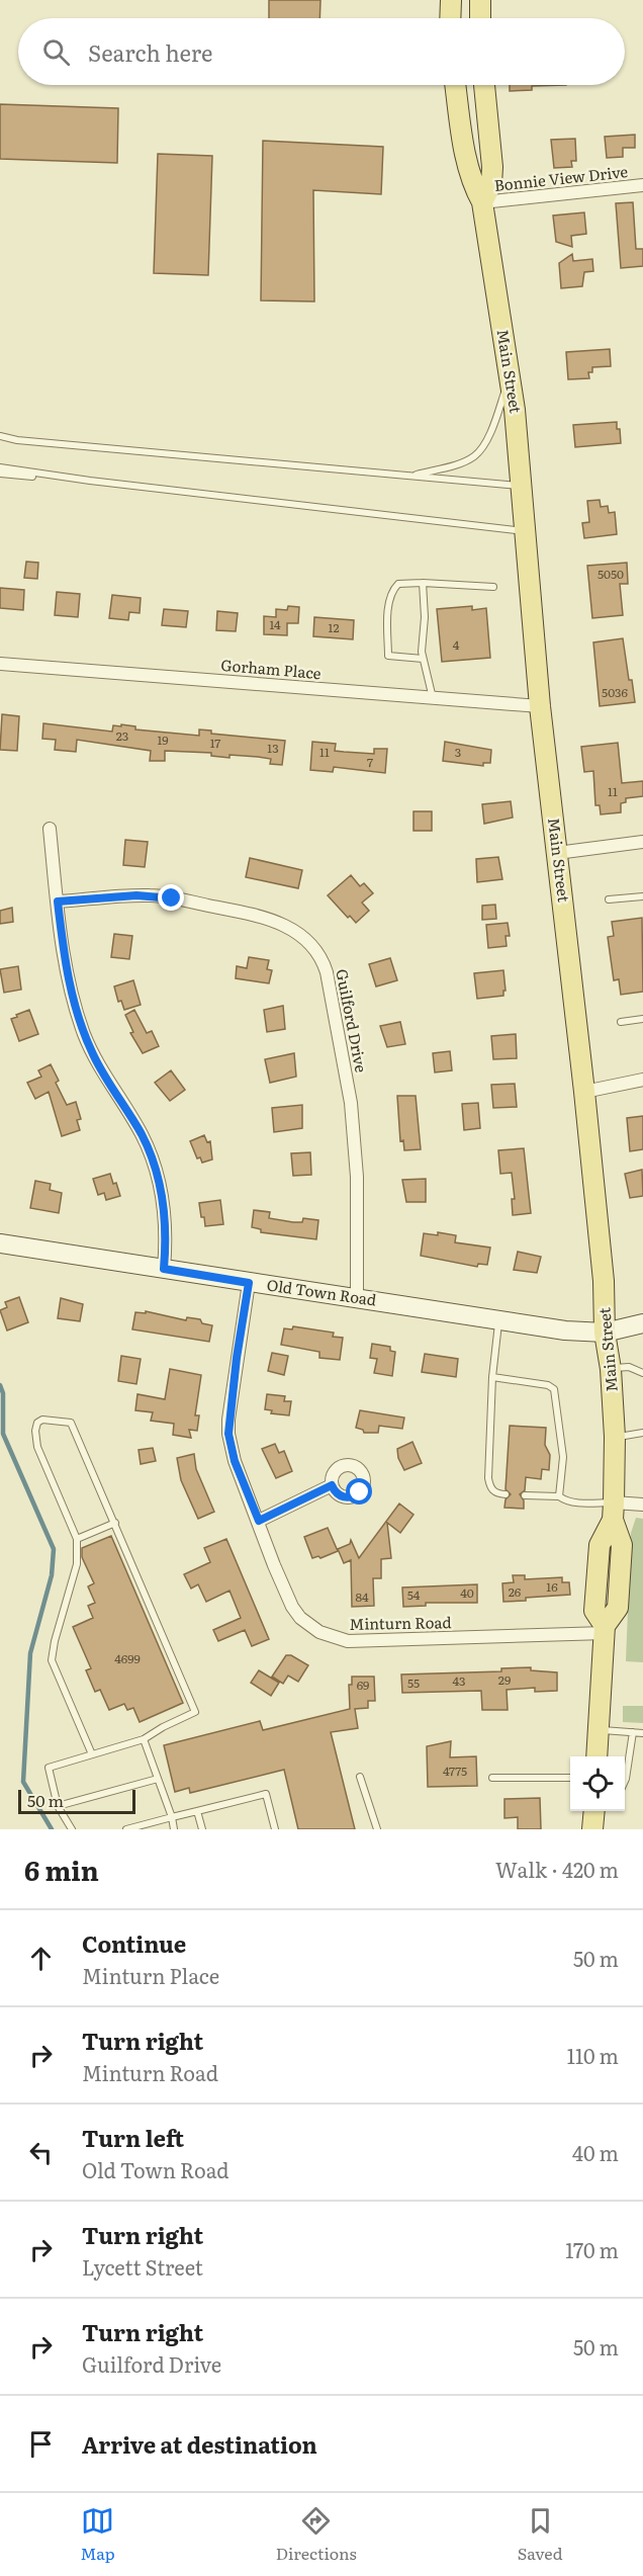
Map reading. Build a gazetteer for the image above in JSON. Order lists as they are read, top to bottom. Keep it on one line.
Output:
{"streets":{"main road":["Main Street","Old Town Road"],"street":["Bonnie View Drive","Gorham Place","Guilford Drive","Minturn Road"]},"crossings":[["Bonnie View Drive","Main Street"],["Main Street","Gorham Place"],["Main Street","Old Town Road"],["Main Street","Minturn Road"],["Guilford Drive","Old Town Road"],["Old Town Road","Minturn Road"]],"house_numbers":["5050","14","12","4","5036","23","19","17","13","11","3","7","11","16","26","40","54","84","4699","29","43","55","69","4775"],"scale_bar":"50 m","page":{"search":"Search here","scale":"50 m","heading":["6 min","Walk · 420 m"],"list":[["Continue","Minturn Place","50 m"],["Turn right","Minturn Road","110 m"],["Turn left","Old Town Road","40 m"],["Turn right","Lycett Street","170 m"],["Turn right","Guilford Drive","50 m"],"Arrive at destination"],"nav":["Map","Directions","Saved"]}}
